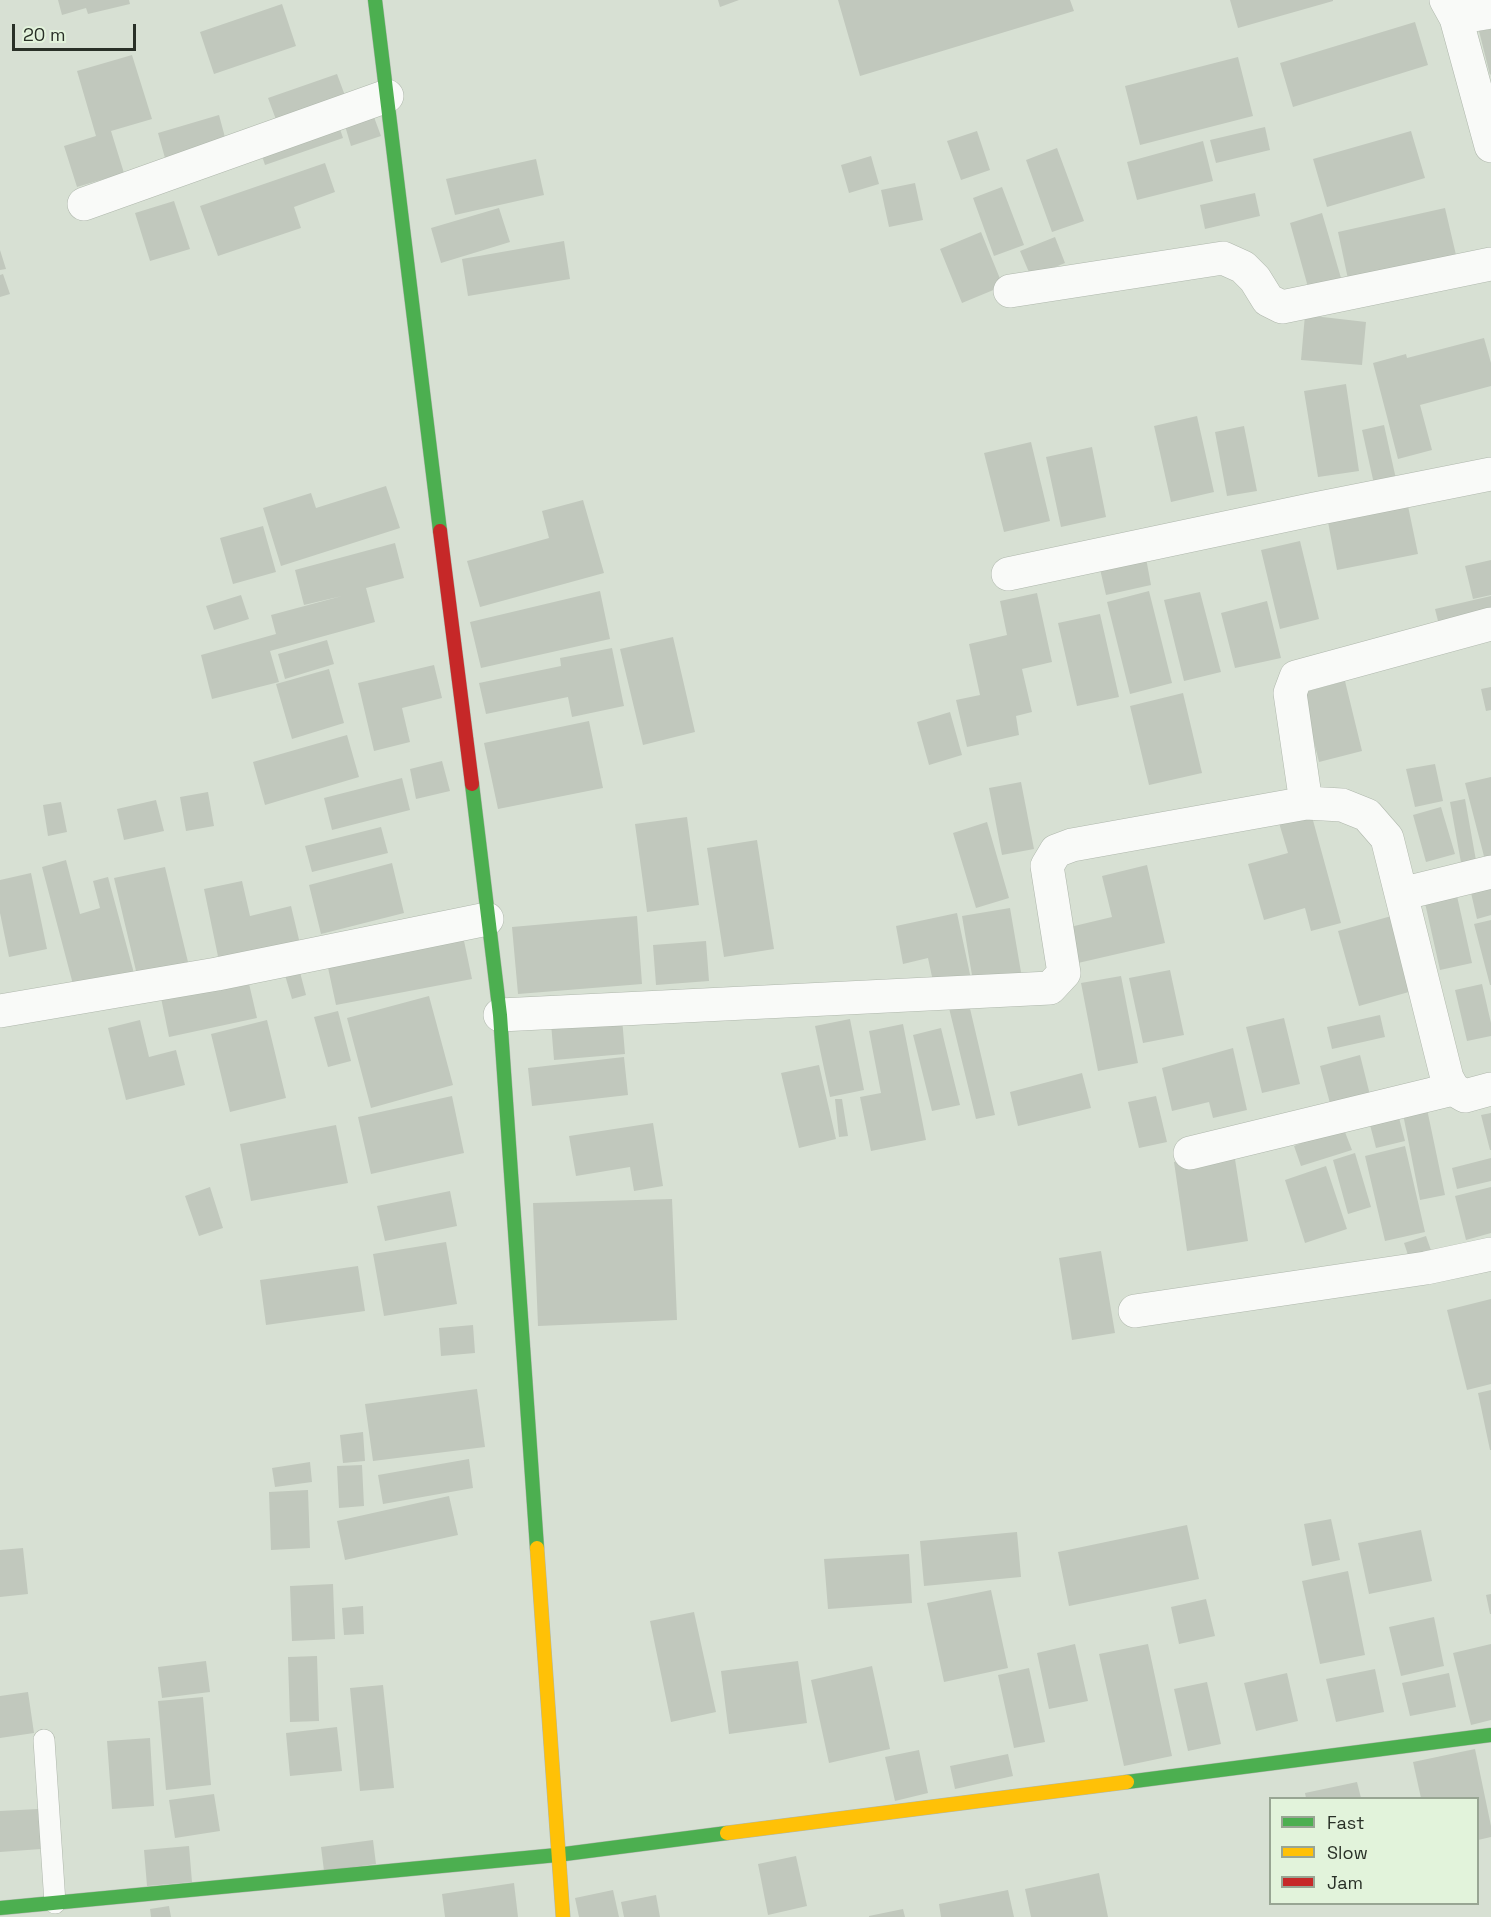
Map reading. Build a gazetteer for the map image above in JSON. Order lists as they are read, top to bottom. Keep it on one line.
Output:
{"legend":["Fast","Slow","Jam"],"scale_bar":"20 m"}
